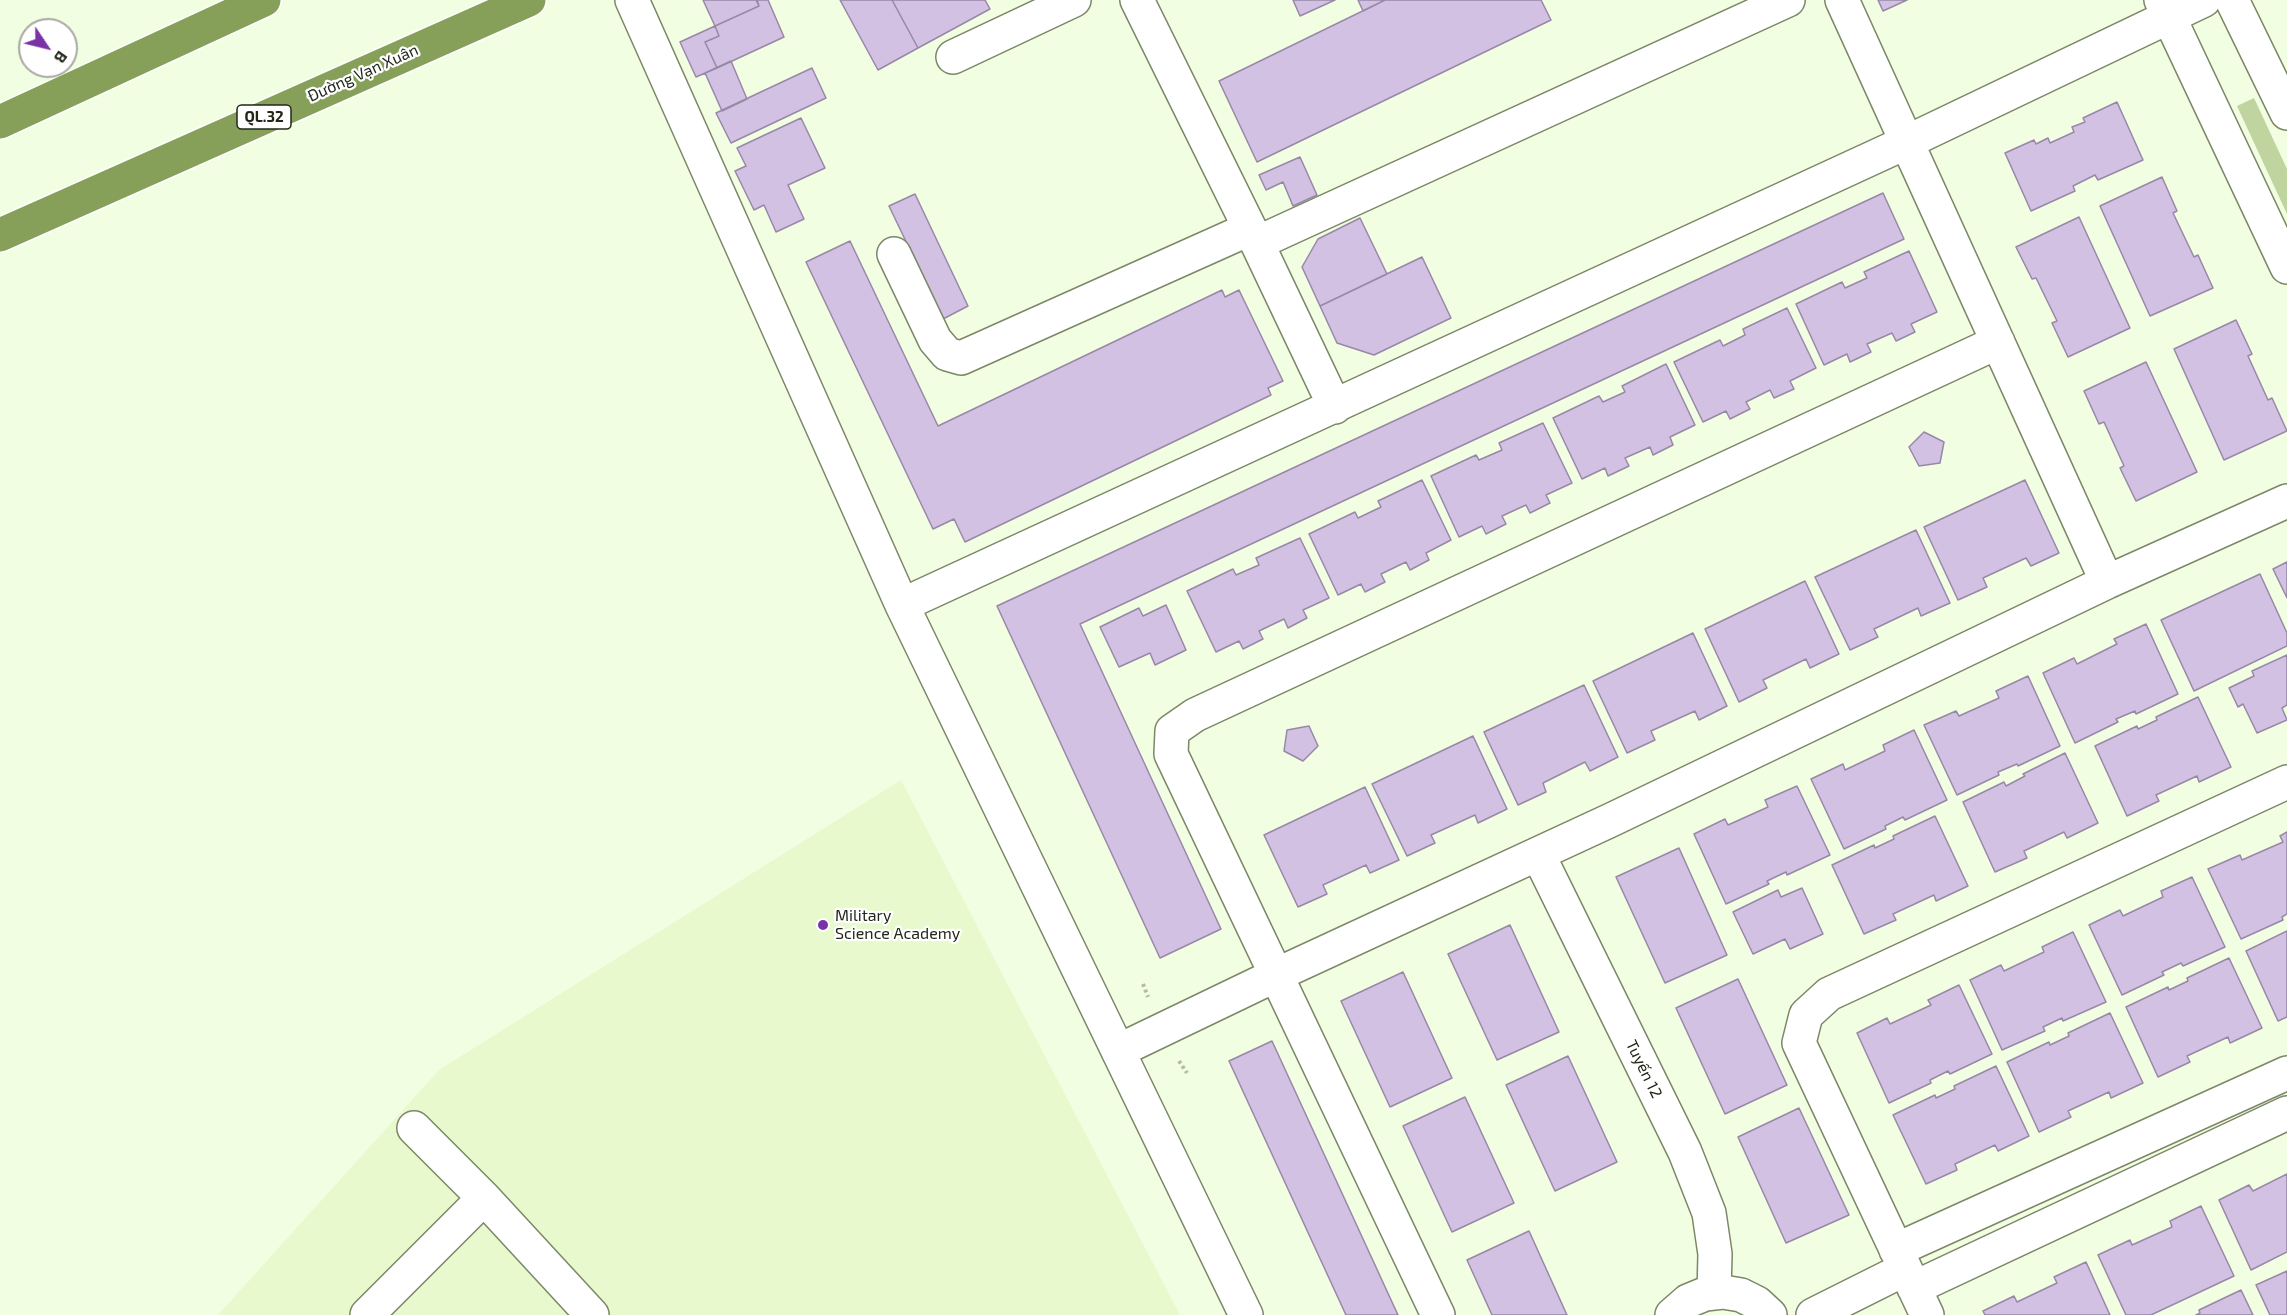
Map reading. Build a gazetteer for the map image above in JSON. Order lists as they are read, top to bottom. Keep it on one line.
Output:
{"streets":{"highway":["Đường Vạn Xuân","QL.32"],"street":["Tuyến 12"]},"places":["Military Science Academy"],"north":"bottom right"}
